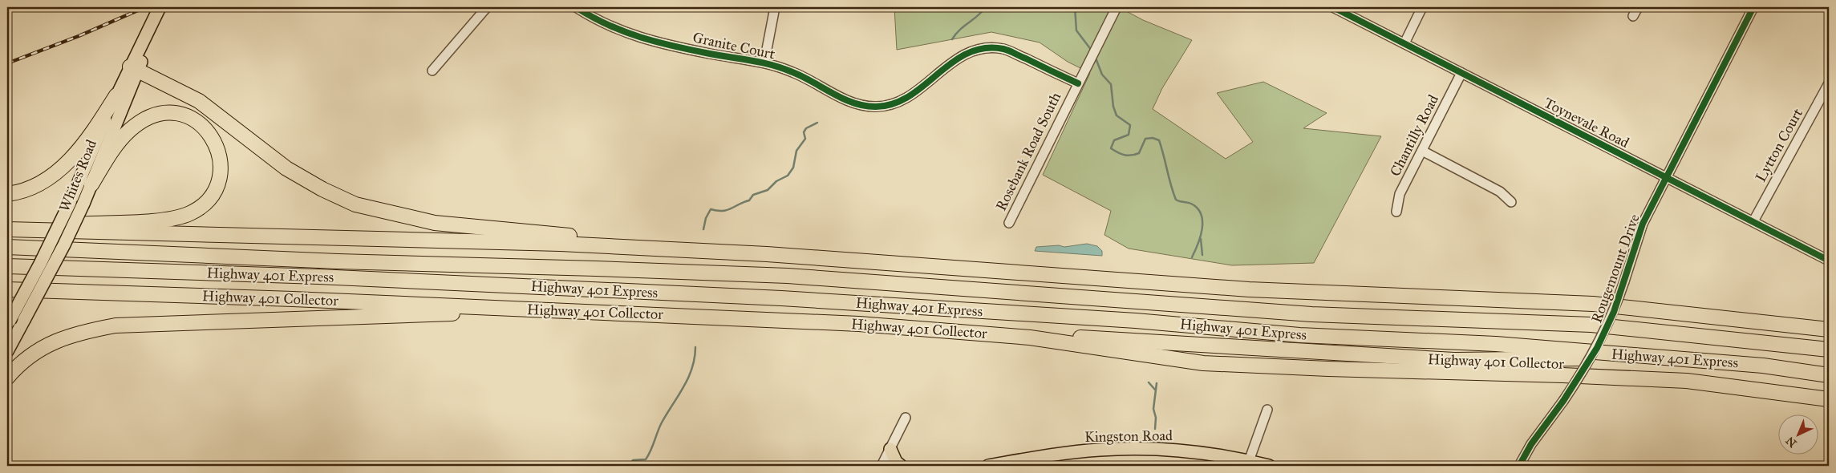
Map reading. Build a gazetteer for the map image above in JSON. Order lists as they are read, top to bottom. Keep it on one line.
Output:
{"streets":{"highway":["Highway 401 Express","Highway 401 Collector"],"main road":["Whites Road","Kingston Road"],"street":["Granite Court","Toynevale Road","Chantilly Road","Lytton Court","Rosebank Road South","Rougemount Drive"]},"crossings":[["Granite Court","Rosebank Road South"],["Toynevale Road","Chantilly Road"],["Toynevale Road","Lytton Court"],["Toynevale Road","Rougemount Drive"]],"north":"bottom left"}
